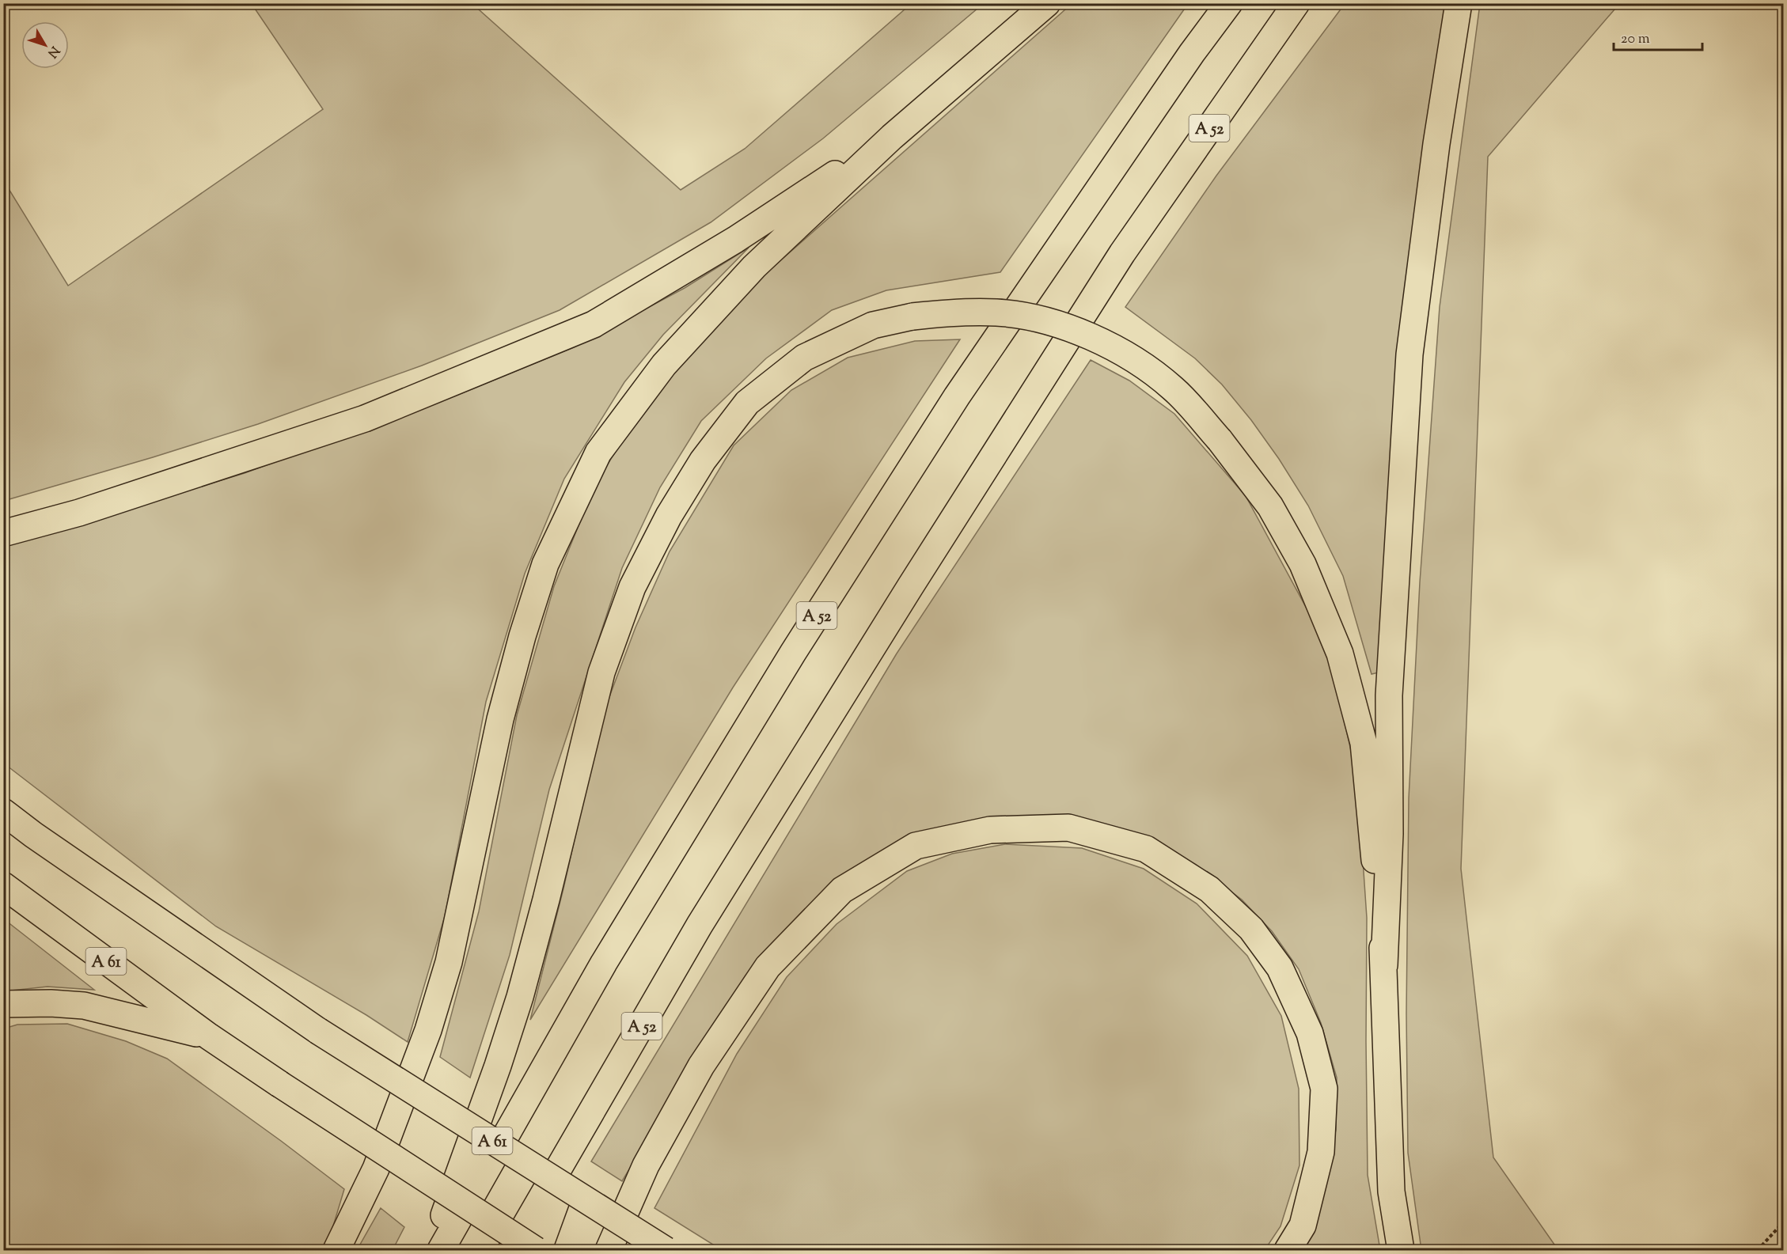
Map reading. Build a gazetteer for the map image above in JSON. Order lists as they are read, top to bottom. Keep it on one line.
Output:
{"streets":{"highway":["A 52","A 61"]},"scale_bar":"20 m","north":"bottom right"}
